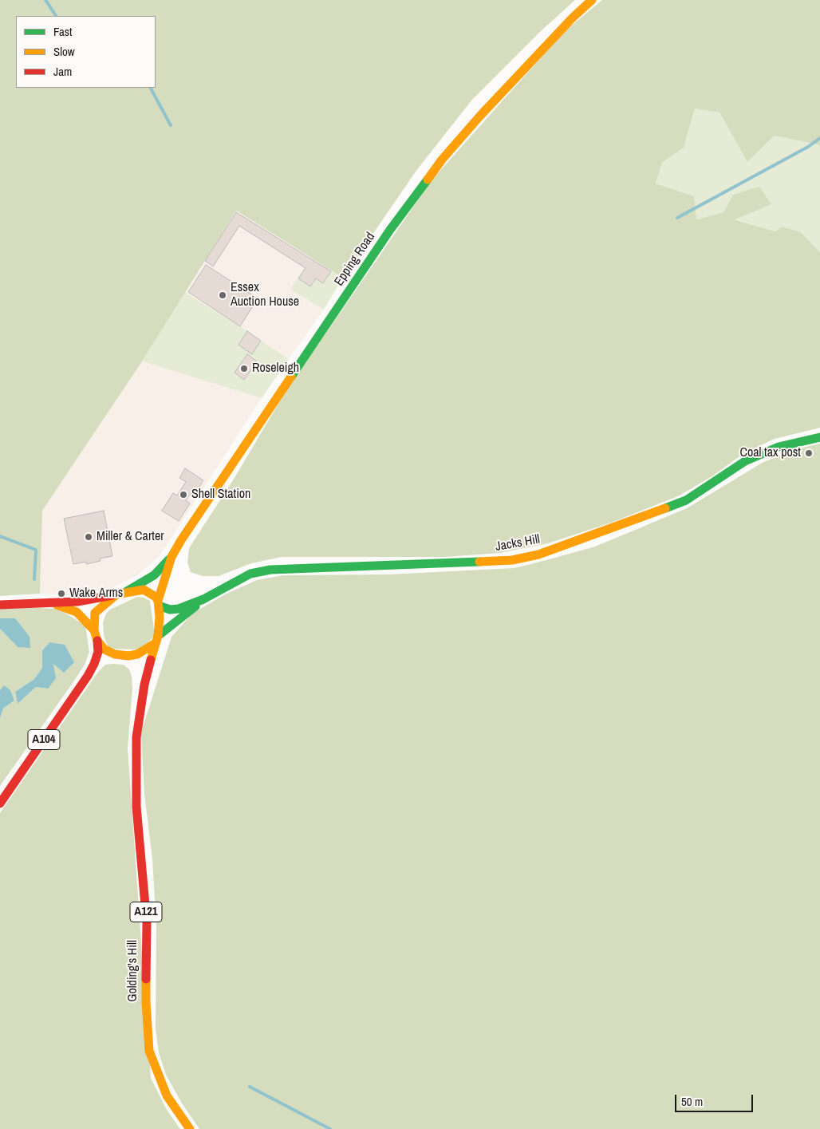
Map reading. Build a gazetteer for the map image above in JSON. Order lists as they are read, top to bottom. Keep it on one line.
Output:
{"streets":{"main road":["Epping Road","Jacks Hill","A104","A121","Golding's Hill"]},"crossings":[["Epping Road","A104"],["Epping Road","Golding's Hill"],["A104","Golding's Hill"]],"places":["Essex Auction House","Roseleigh","Coal tax post","Shell Station","Miller & Carter","Wake Arms"],"legend":["Fast","Slow","Jam"],"scale_bar":"50 m"}
